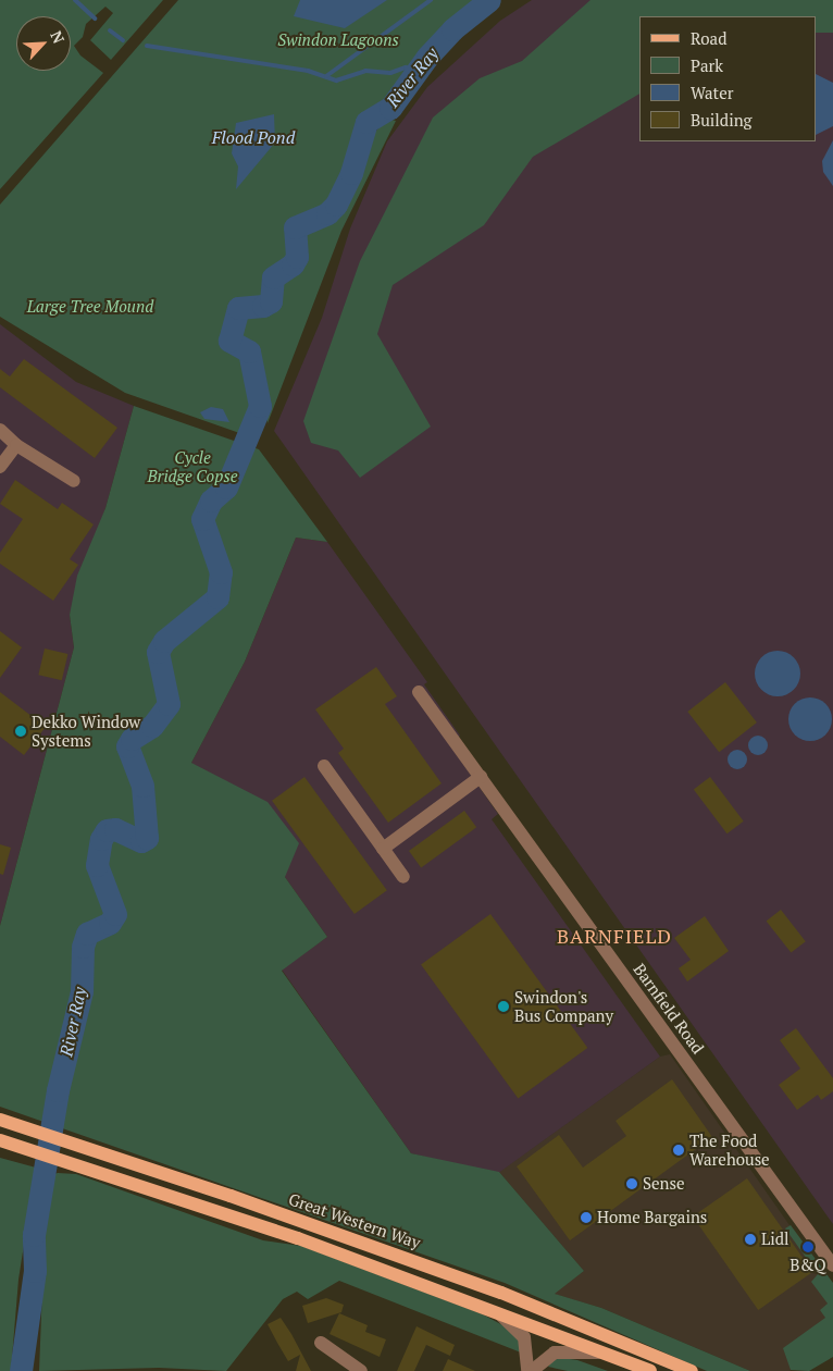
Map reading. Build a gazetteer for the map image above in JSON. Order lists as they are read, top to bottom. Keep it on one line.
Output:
{"streets":{"main road":["Great Western Way"],"street":["Barnfield Road"]},"districts":["BARNFIELD"],"water":["River Ray","Flood Pond"],"parks":["Swindon Lagoons","Large Tree Mound","Cycle Bridge Copse"],"places":["Dekko Window Systems","Swindon's Bus Company","The Food Warehouse","Sense","Home Bargains","Lidl","B&Q"],"legend":["Road","Park","Water","Building"],"north":"top right"}
